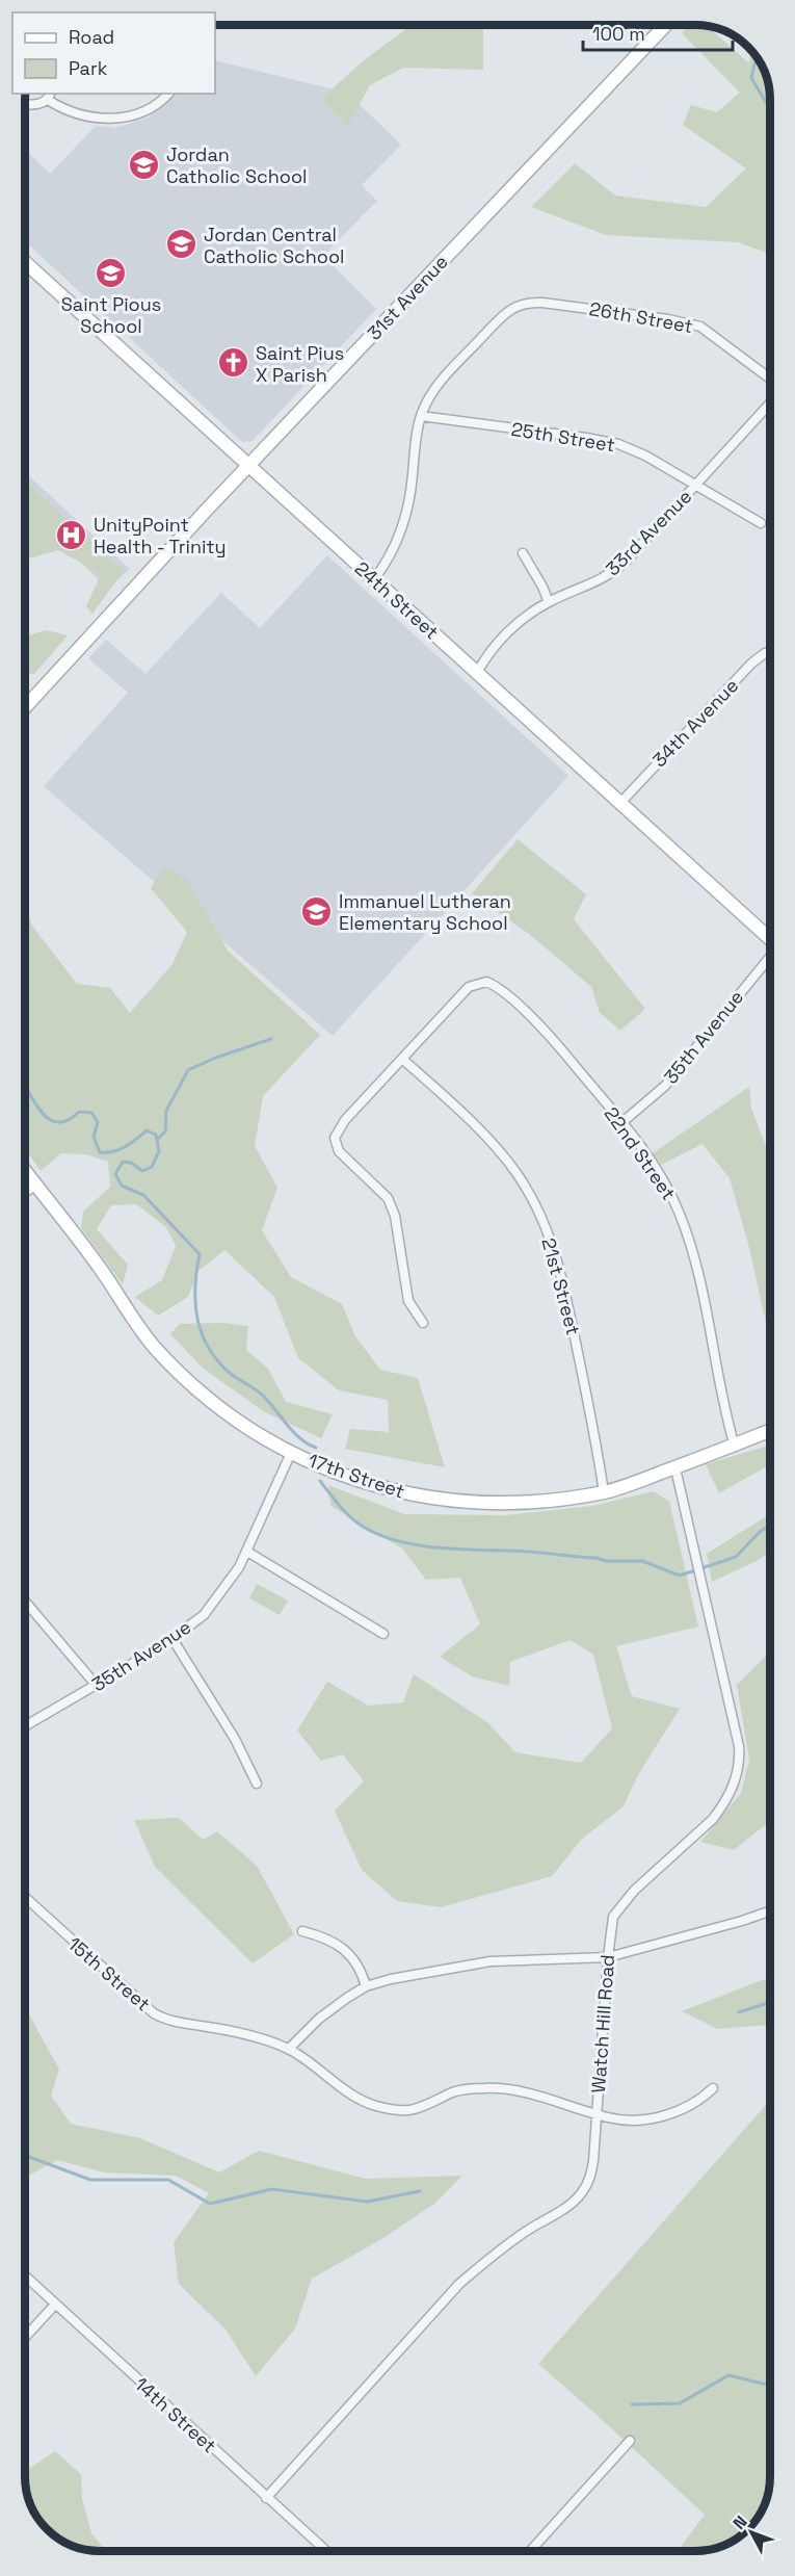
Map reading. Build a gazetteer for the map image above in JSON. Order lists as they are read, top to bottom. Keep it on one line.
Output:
{"streets":{"street":["31st Avenue","26th Street","25th Street","33rd Avenue","24th Street","34th Avenue","35th Avenue","22nd Street","21st Street","17th Street","15th Street","Watch Hill Road","14th Street"]},"crossings":[["31st Avenue","24th Street"],["26th Street","25th Street"],["25th Street","33rd Avenue"],["33rd Avenue","24th Street"],["24th Street","34th Avenue"],["35th Avenue","22nd Street"],["35th Avenue","17th Street"],["22nd Street","21st Street"],["22nd Street","17th Street"],["21st Street","17th Street"],["17th Street","Watch Hill Road"],["15th Street","Watch Hill Road"],["Watch Hill Road","14th Street"]],"places":{"school or university":["Jordan Catholic School","Jordan Central Catholic School","Saint Pious School","Immanuel Lutheran Elementary School"],"church":["Saint Pius X Parish"],"hospital":["UnityPoint Health - Trinity"]},"legend":["Road","Park"],"scale_bar":"100 m","north":"top left"}
